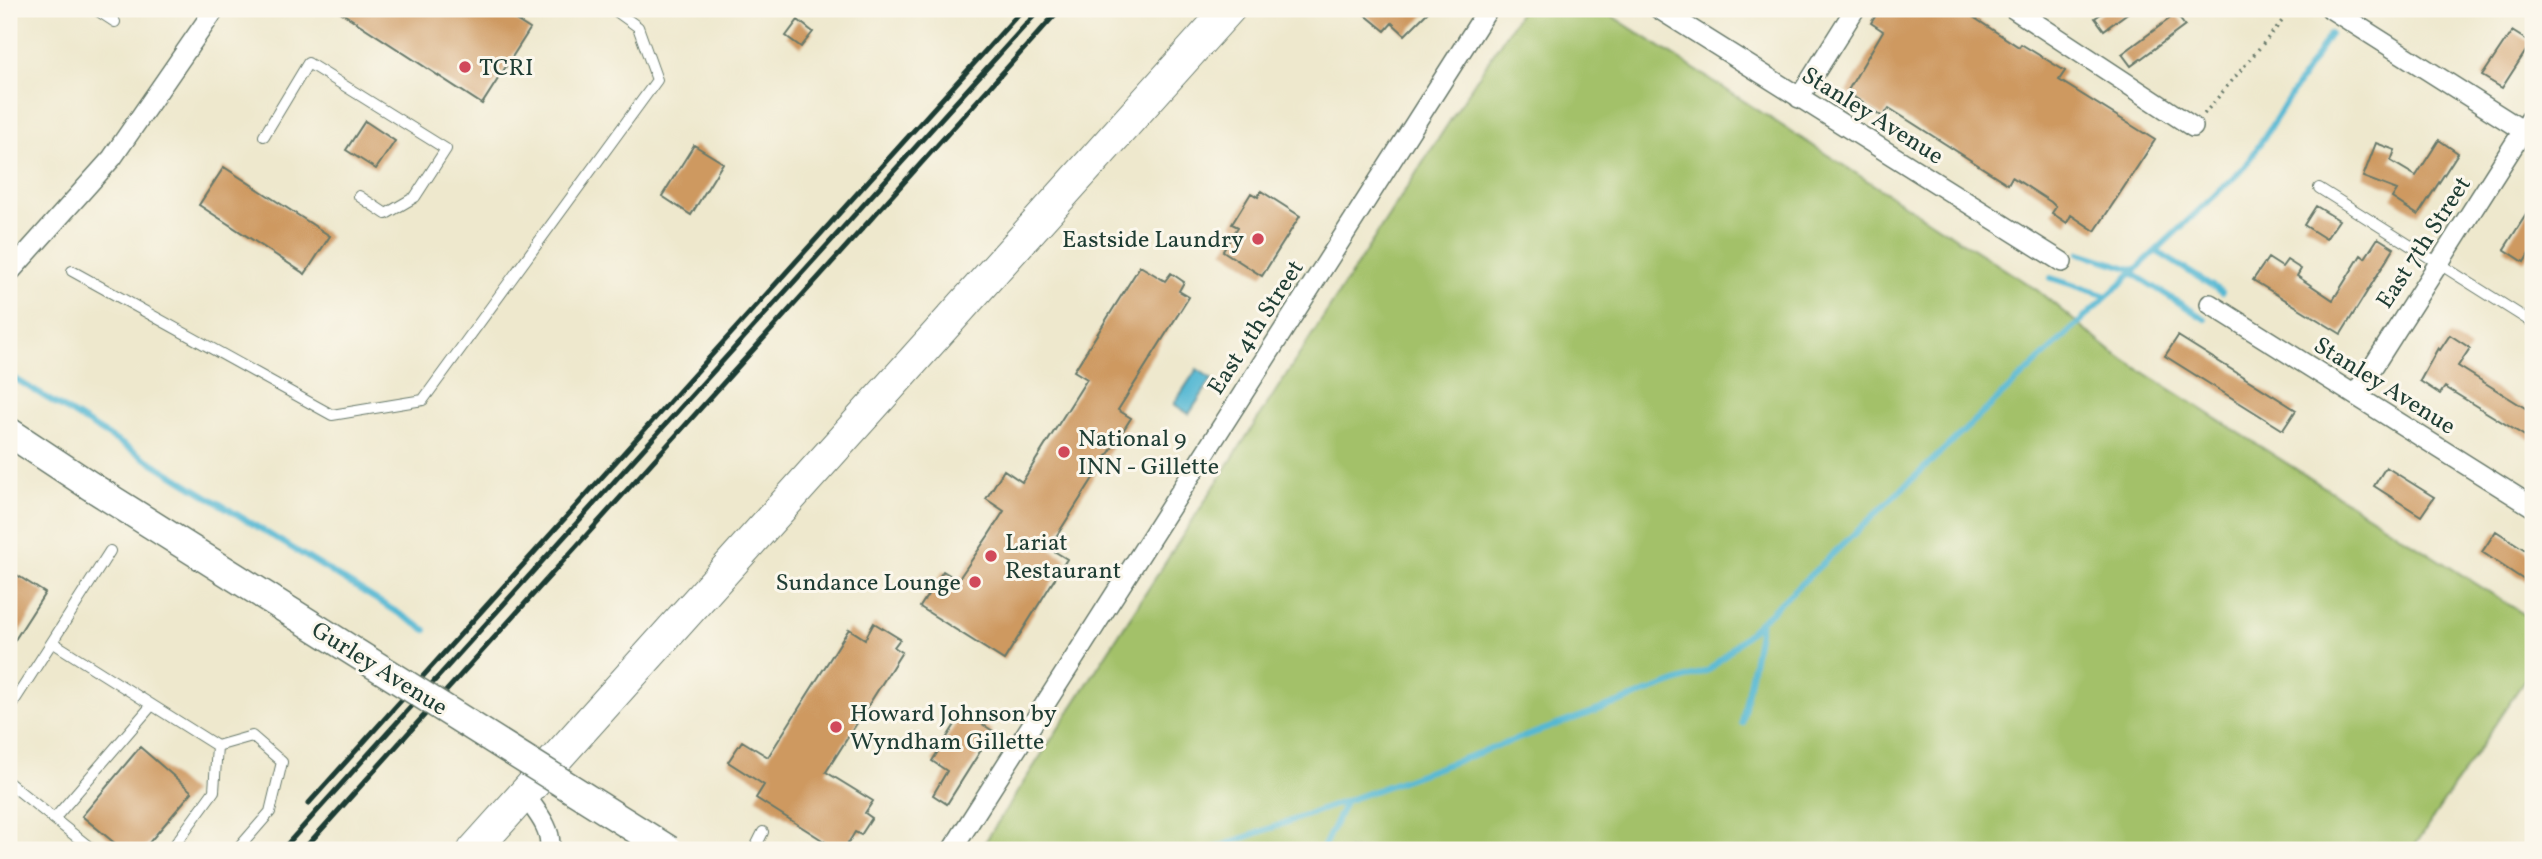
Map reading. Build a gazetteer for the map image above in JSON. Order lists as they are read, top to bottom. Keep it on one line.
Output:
{"streets":{"street":["Stanley Avenue","East 7th Street","East 4th Street","Gurley Avenue"]},"crossings":[["Stanley Avenue","East 7th Street"]],"places":["TCRI","Eastside Laundry","National 9 INN - Gillette","Lariat Restaurant","Sundance Lounge","Howard Johnson by Wyndham Gillette"]}
